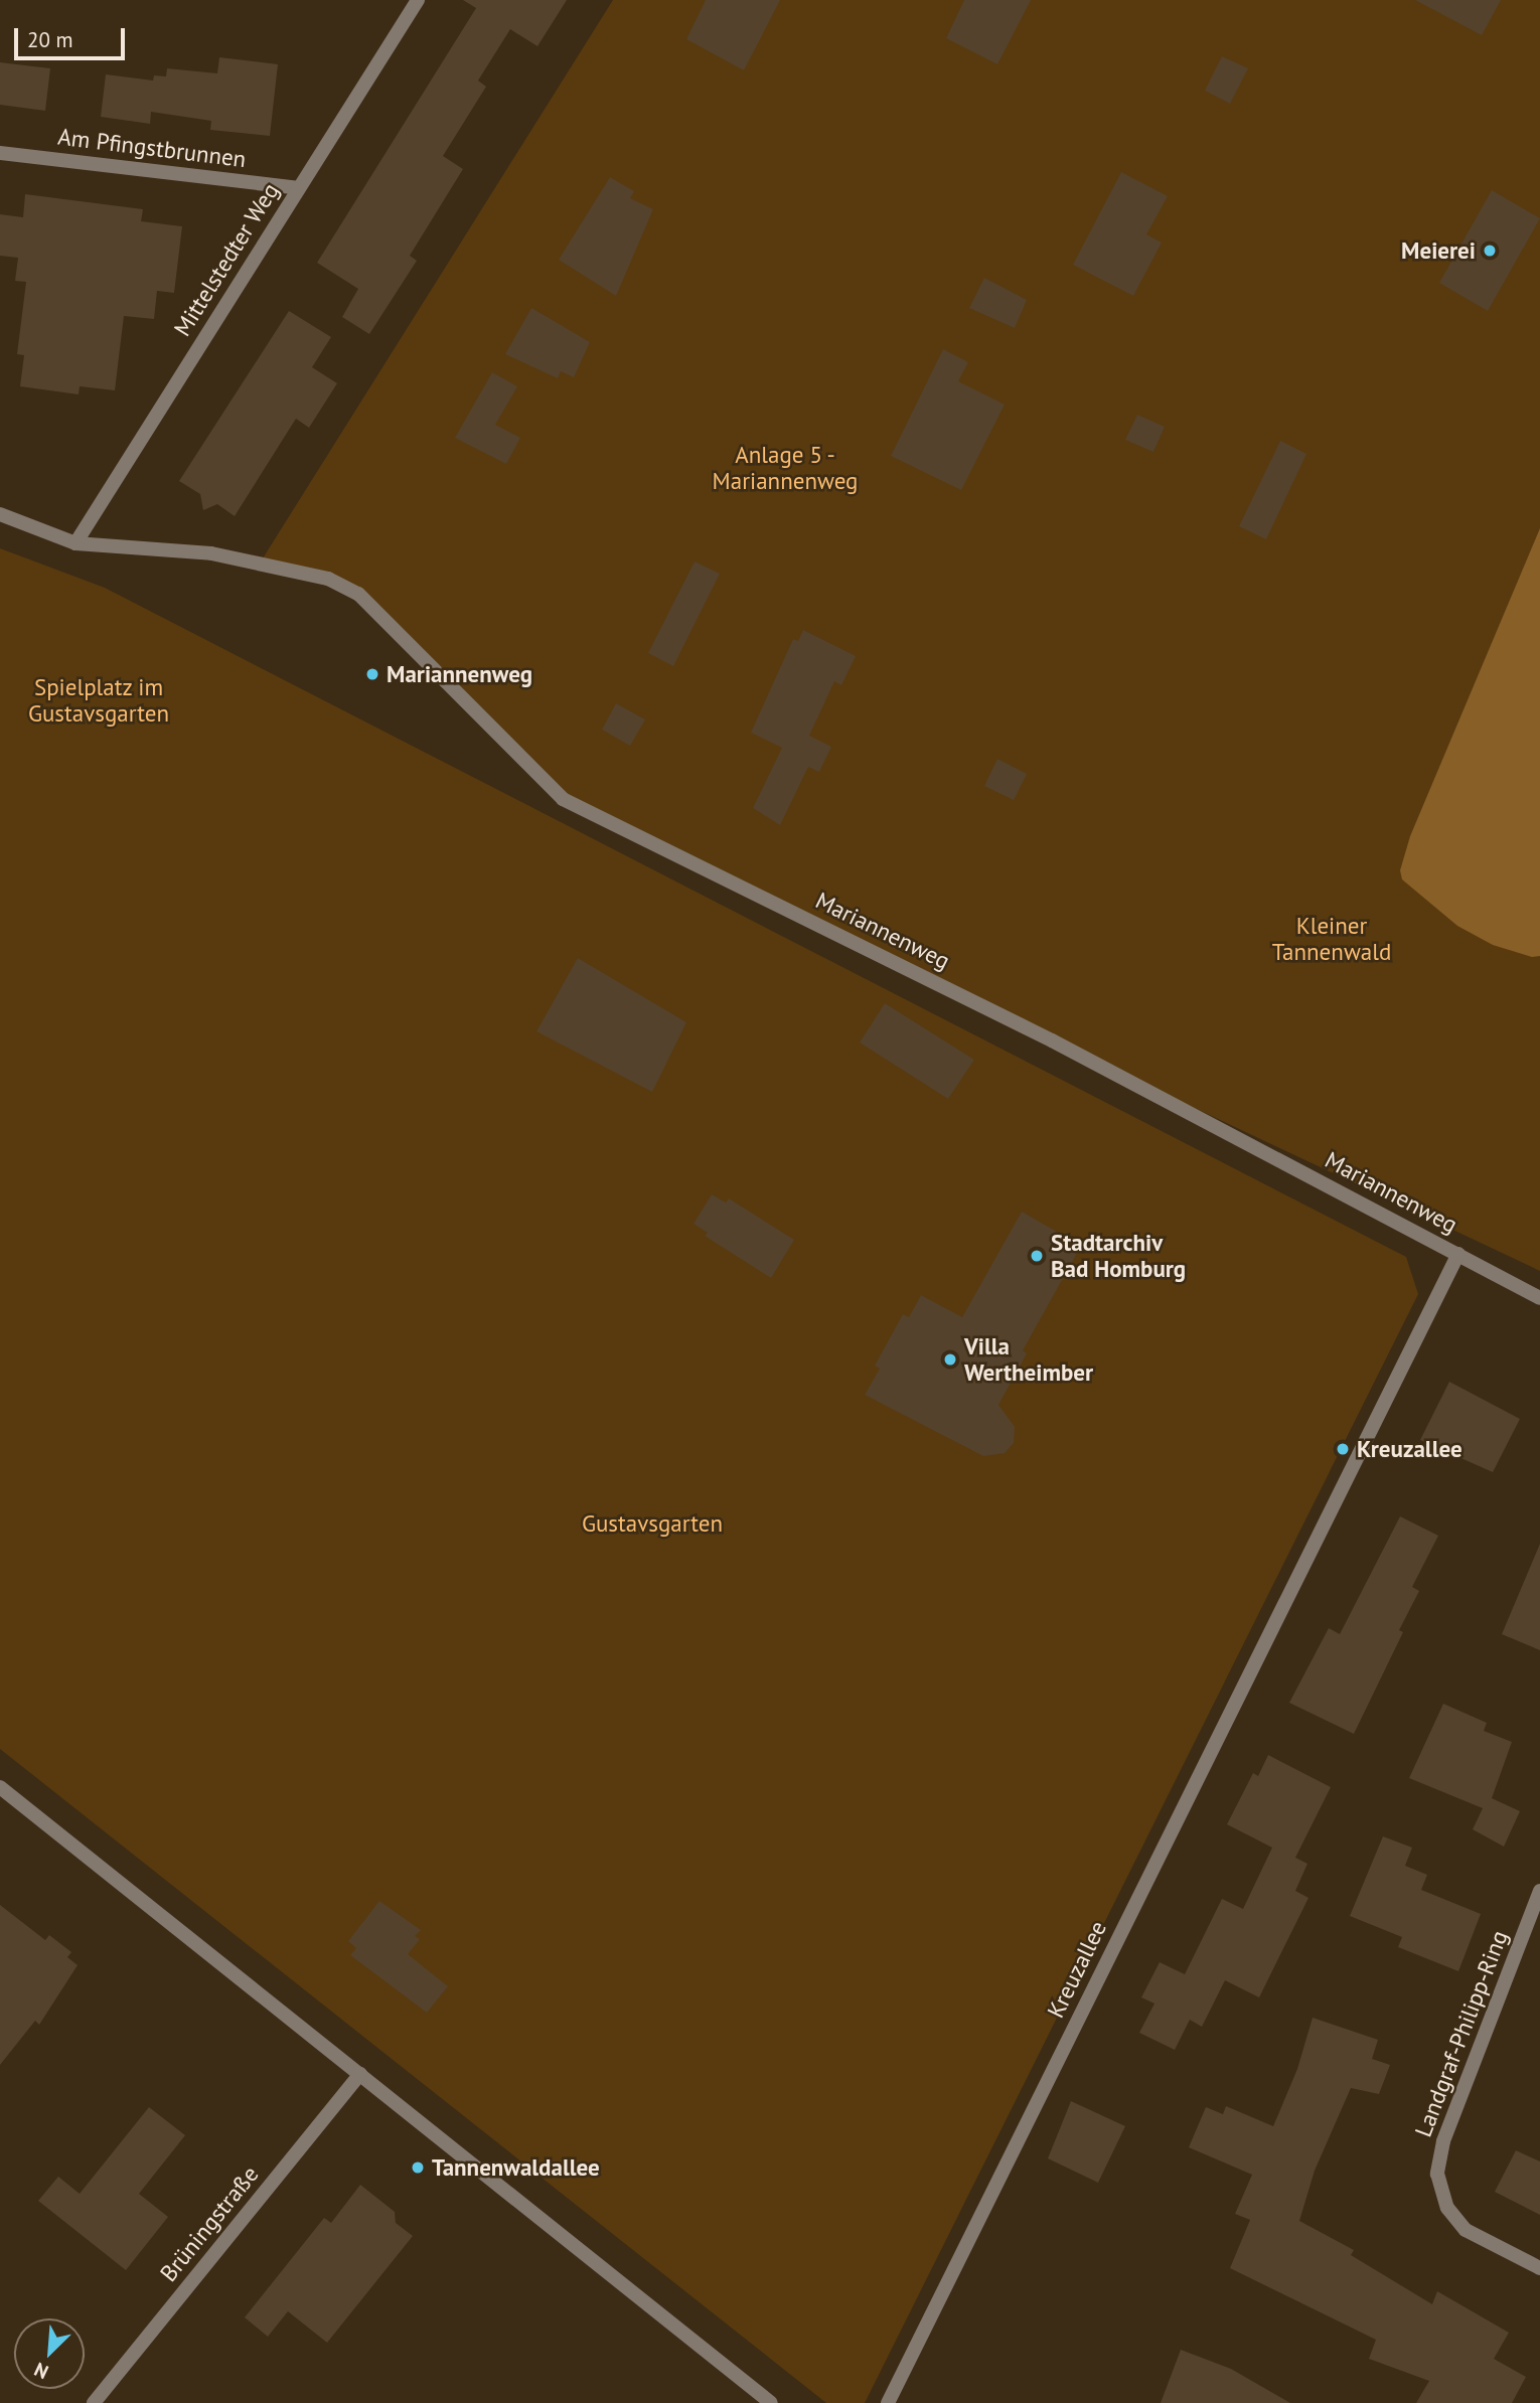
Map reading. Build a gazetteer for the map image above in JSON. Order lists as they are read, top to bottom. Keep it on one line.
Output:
{"streets":{"street":["Am Pfingstbrunnen","Mittelstedter Weg","Mariannenweg","Kreuzallee","Landgraf-Philipp-Ring","Brüningstraße"]},"crossings":[["Am Pfingstbrunnen","Mittelstedter Weg"],["Mittelstedter Weg","Mariannenweg"],["Mariannenweg","Kreuzallee"]],"parks":["Anlage 5 - Mariannenweg","Spielplatz im Gustavsgarten","Kleiner Tannenwald","Gustavsgarten"],"places":["Meierei","Mariannenweg","Stadtarchiv Bad Homburg","Villa Wertheimber","Kreuzallee","Tannenwaldallee"],"scale_bar":"20 m","north":"bottom left"}
